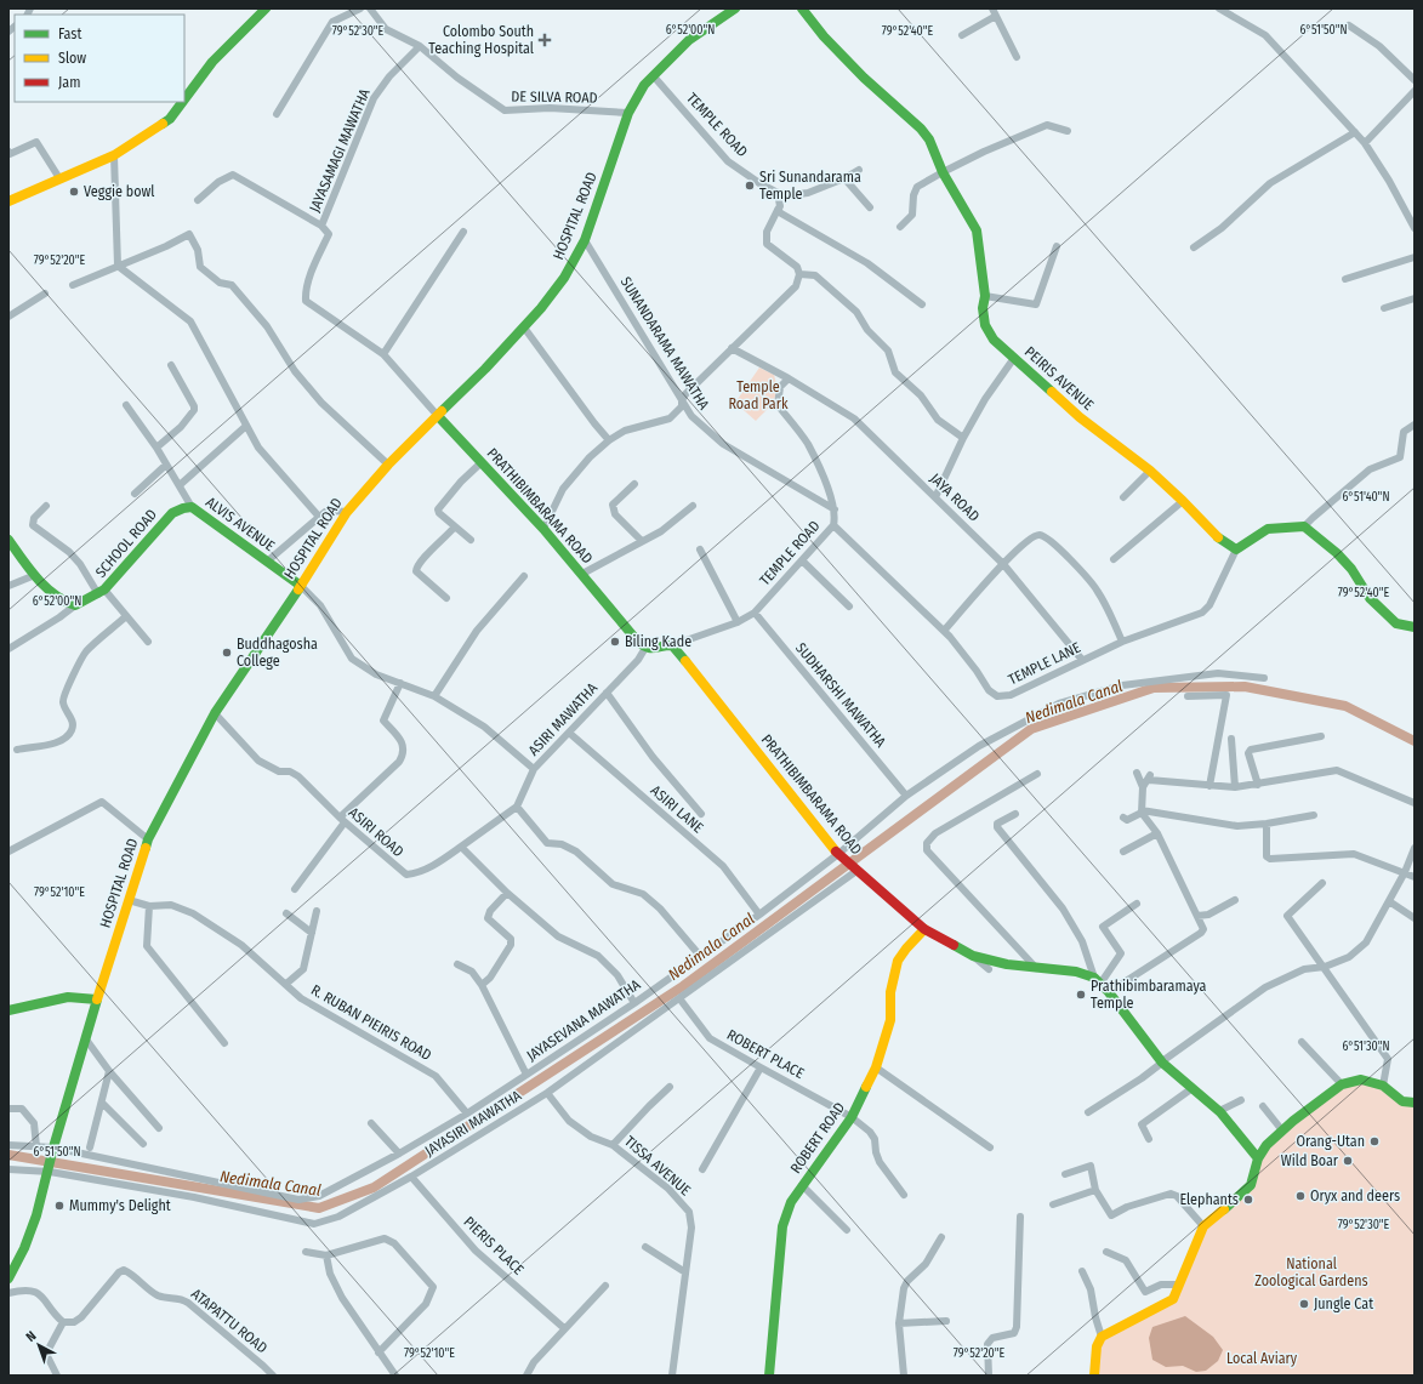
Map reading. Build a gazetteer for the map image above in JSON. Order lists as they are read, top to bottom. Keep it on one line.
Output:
{"streets":{"street":["DE SILVA ROAD","TEMPLE ROAD","JAYASAMAGI MAWATHA","HOSPITAL ROAD","SUNANDARAMA MAWATHA","PEIRIS AVENUE","JAYA ROAD","PRATHIBIMBARAMA ROAD","ALVIS AVENUE","SCHOOL ROAD","TEMPLE LANE","SUDHARSHI MAWATHA","ASIRI MAWATHA","ASIRI LANE","ASIRI ROAD","JAYASEVANA MAWATHA","R. RUBAN PIEIRIS ROAD","ROBERT PLACE","JAYASIRI MAWATHA","ROBERT ROAD","TISSA AVENUE","PIERIS PLACE","ATAPATTU ROAD"]},"crossings":[["DE SILVA ROAD","JAYASAMAGI MAWATHA"],["DE SILVA ROAD","HOSPITAL ROAD"],["TEMPLE ROAD","HOSPITAL ROAD"],["TEMPLE ROAD","SUNANDARAMA MAWATHA"],["TEMPLE ROAD","JAYA ROAD"],["TEMPLE ROAD","PRATHIBIMBARAMA ROAD"],["TEMPLE ROAD","TEMPLE LANE"],["TEMPLE ROAD","SUDHARSHI MAWATHA"],["JAYASAMAGI MAWATHA","HOSPITAL ROAD"],["JAYASAMAGI MAWATHA","PRATHIBIMBARAMA ROAD"],["HOSPITAL ROAD","SUNANDARAMA MAWATHA"],["HOSPITAL ROAD","PRATHIBIMBARAMA ROAD"],["HOSPITAL ROAD","ALVIS AVENUE"],["HOSPITAL ROAD","ASIRI ROAD"],["HOSPITAL ROAD","JAYASEVANA MAWATHA"],["HOSPITAL ROAD","R. RUBAN PIEIRIS ROAD"],["HOSPITAL ROAD","JAYASIRI MAWATHA"],["PEIRIS AVENUE","TEMPLE LANE"],["JAYA ROAD","TEMPLE LANE"],["PRATHIBIMBARAMA ROAD","ASIRI MAWATHA"],["PRATHIBIMBARAMA ROAD","JAYASEVANA MAWATHA"],["PRATHIBIMBARAMA ROAD","JAYASIRI MAWATHA"],["PRATHIBIMBARAMA ROAD","ROBERT ROAD"],["ALVIS AVENUE","SCHOOL ROAD"],["SUDHARSHI MAWATHA","JAYASEVANA MAWATHA"],["ASIRI MAWATHA","ASIRI LANE"],["ASIRI LANE","JAYASEVANA MAWATHA"],["JAYASEVANA MAWATHA","R. RUBAN PIEIRIS ROAD"],["ROBERT PLACE","JAYASIRI MAWATHA"],["ROBERT PLACE","ROBERT ROAD"],["JAYASIRI MAWATHA","TISSA AVENUE"],["JAYASIRI MAWATHA","PIERIS PLACE"]],"water":["Nedimala Canal"],"parks":["Temple Road Park","National Zoological Gardens","Local Aviary"],"places":{"health":["Colombo South Teaching Hospital"],"other":["Sri Sunandarama Temple","Veggie bowl","Biling Kade","Buddhagosha College","Prathibimbaramaya Temple","Orang-Utan","Wild Boar","Oryx and deers","Elephants","Mummy's Delight","Jungle Cat"]},"legend":["Fast","Slow","Jam"],"north":"top left","coordinates":["6°51'50\"N","6°52'00\"N","79°52'30\"E","79°52'40\"E","79°52'20\"E","6°51'40\"N","79°52'10\"E","6°51'30\"N"]}
